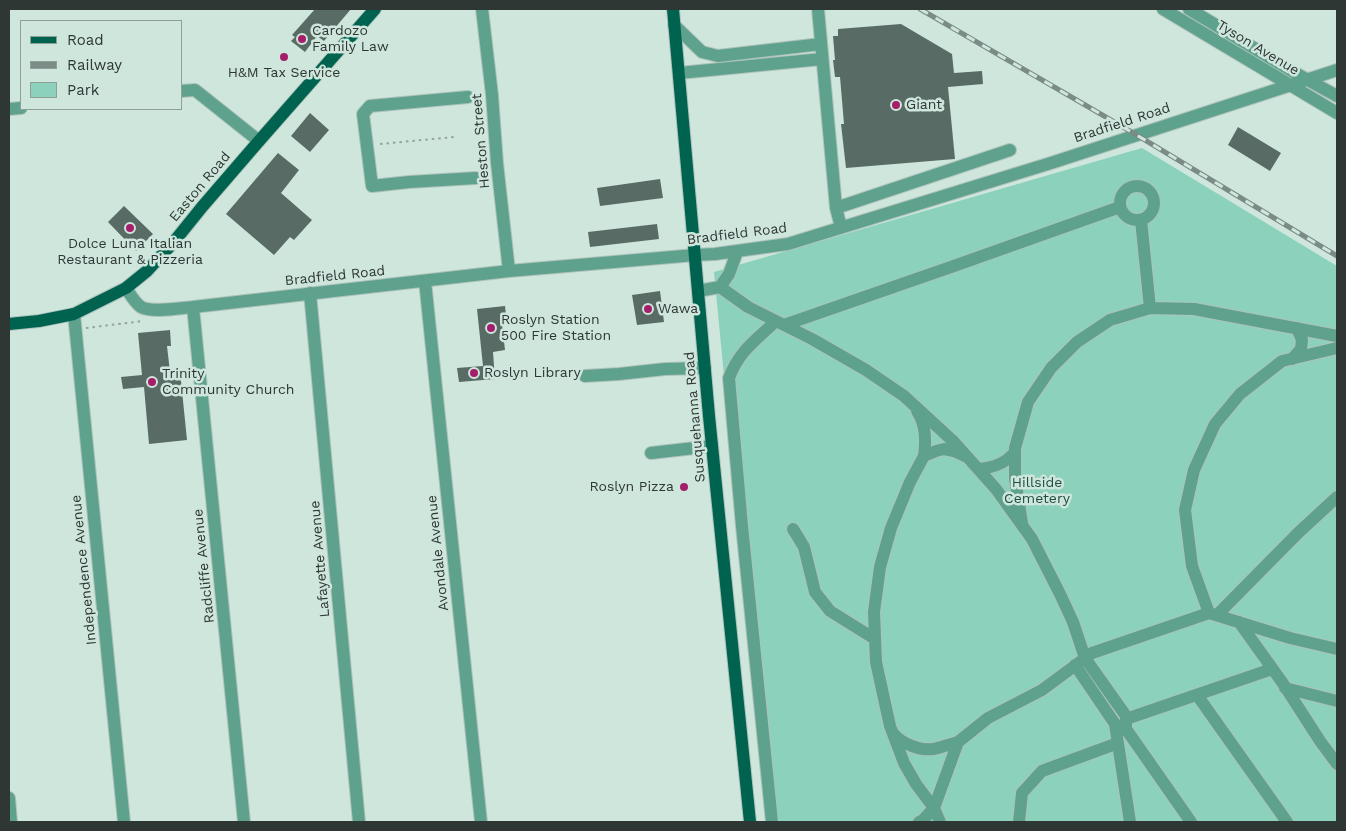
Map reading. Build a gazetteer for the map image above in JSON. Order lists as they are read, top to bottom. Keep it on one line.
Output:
{"streets":{"main road":["Easton Road","Susquehanna Road"],"street":["Tyson Avenue","Bradfield Road","Heston Street","Avondale Avenue","Lafayette Avenue","Radcliffe Avenue","Independence Avenue"]},"crossings":[["Tyson Avenue","Bradfield Road"],["Bradfield Road","Heston Street"],["Bradfield Road","Easton Road"],["Bradfield Road","Susquehanna Road"],["Bradfield Road","Avondale Avenue"],["Bradfield Road","Lafayette Avenue"],["Bradfield Road","Radcliffe Avenue"],["Easton Road","Independence Avenue"]],"parks":["Hillside Cemetery"],"places":["Cardozo Family Law","H&M Tax Service","Giant","Dolce Luna Italian Restaurant & Pizzeria","Wawa","Roslyn Station 500 Fire Station","Roslyn Library","Trinity Community Church","Roslyn Pizza"],"legend":["Road","Railway","Park"]}
